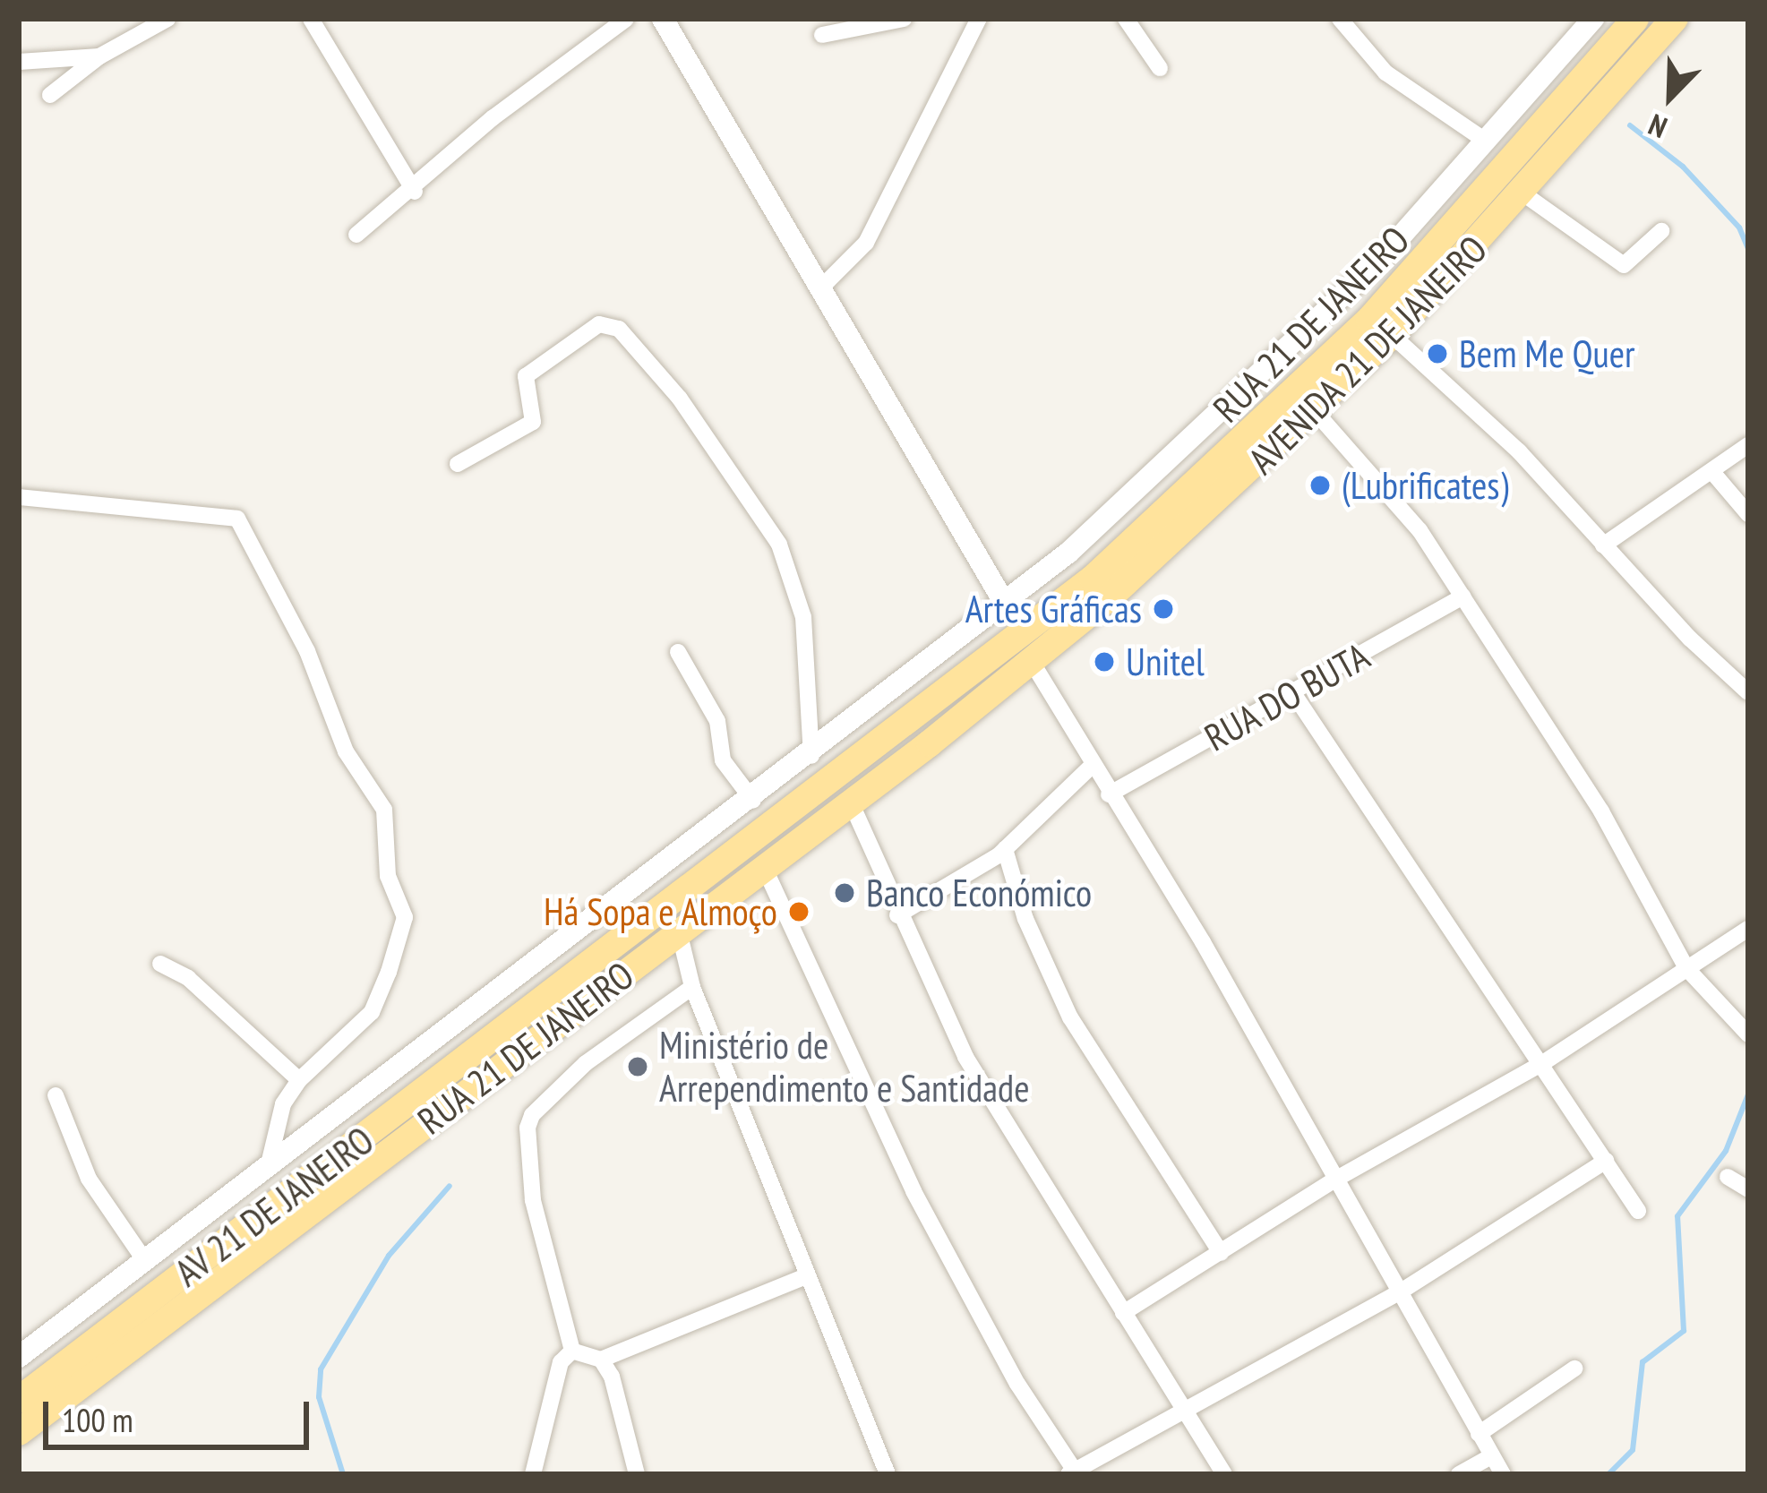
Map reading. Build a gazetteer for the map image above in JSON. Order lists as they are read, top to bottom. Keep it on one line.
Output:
{"streets":{"main road":["RUA 21 DE JANEIRO","AVENIDA 21 DE JANEIRO","AV 21 DE JANEIRO"],"street":["RUA DO BUTA"]},"crossings":[["RUA 21 DE JANEIRO","AVENIDA 21 DE JANEIRO"],["AVENIDA 21 DE JANEIRO","AV 21 DE JANEIRO"]],"places":["Bem Me Quer","(Lubrificates)","Artes Gráficas","Unitel","Banco Económico","Há Sopa e Almoço","Ministério de Arrependimento e Santidade"],"scale_bar":"100 m","north":"bottom left"}
